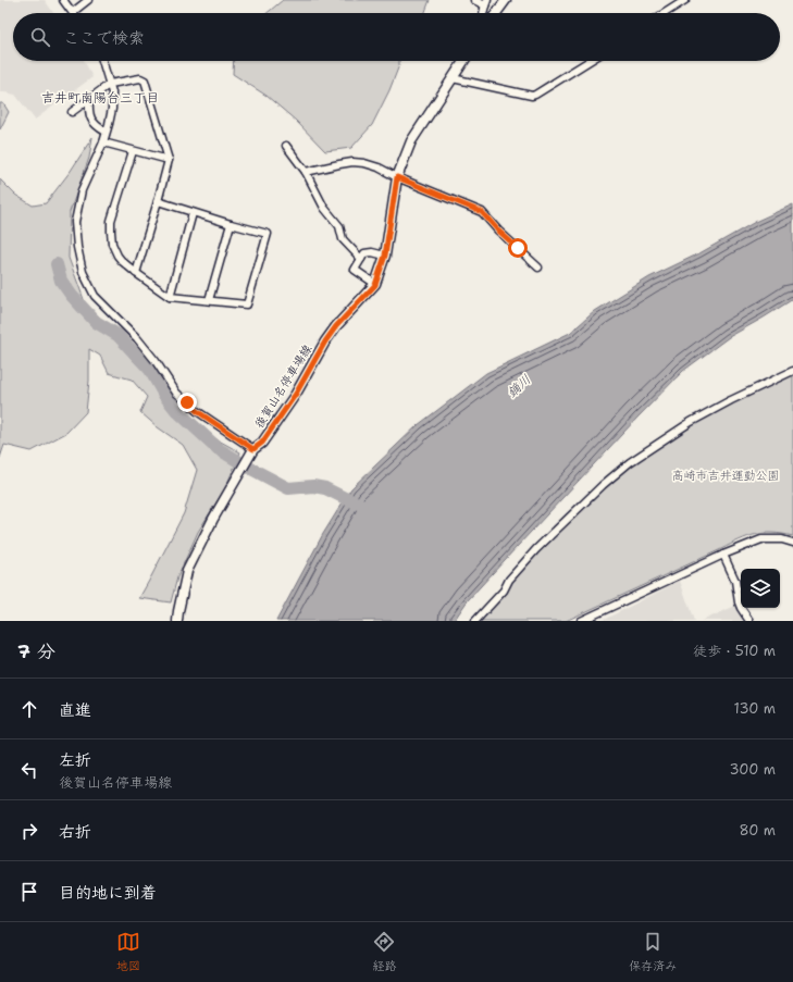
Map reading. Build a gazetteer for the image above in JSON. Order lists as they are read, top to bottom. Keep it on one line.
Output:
{"streets":{"main road":["後賀山名停車場線"]},"districts":["吉井町南陽台三丁目"],"water":["鏑川"],"parks":["高崎市吉井運動公園"],"page":{"search":"ここで検索","heading":["7 分","徒歩 · 510 m"],"list":[["直進","130 m"],["左折","後賀山名停車場線","300 m"],["右折","80 m"],"目的地に到着"],"nav":["地図","経路","保存済み"]}}
